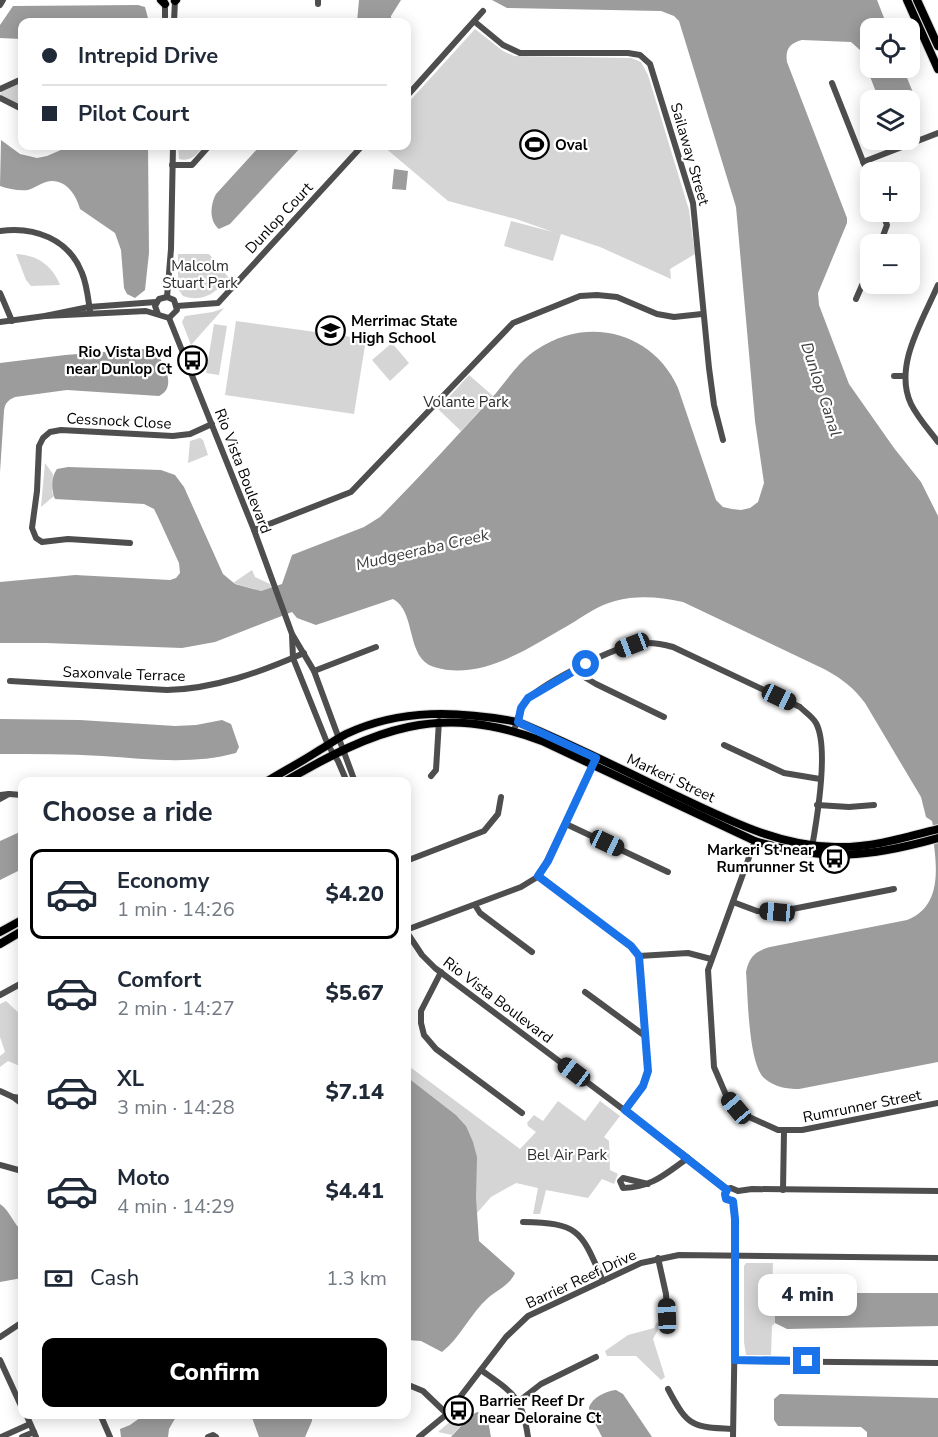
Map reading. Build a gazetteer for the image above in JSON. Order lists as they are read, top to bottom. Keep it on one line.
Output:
{"streets":{"main road":["Markeri Street"],"street":["Sailaway Street","Dunlop Court","Cessnock Close","Rio Vista Boulevard","Saxonvale Terrace","Rumrunner Street","Barrier Reef Drive"]},"crossings":[["Dunlop Court","Rio Vista Boulevard"],["Cessnock Close","Rio Vista Boulevard"],["Rio Vista Boulevard","Saxonvale Terrace"],["Rio Vista Boulevard","Markeri Street"],["Markeri Street","Rumrunner Street"]],"water":["Dunlop Canal","Mudgeeraba Creek"],"parks":["Malcolm Stuart Park","Volante Park","Bel Air Park"],"places":{"sports":["Oval"],"school or university":["Merrimac State High School"],"bus stop":["Rio Vista Bvd near Dunlop Ct","Markeri St near Rumrunner St","Barrier Reef Dr near Deloraine Ct"]},"page":{"map_buttons":["+","−"],"banner":["Intrepid Drive","Pilot Court"],"heading":"Choose a ride","list":[{"name":"Economy","note":"1 min · 14:26","value":"$4.20"},{"name":"Comfort","note":"2 min · 14:27","value":"$5.67"},{"name":"XL","note":"3 min · 14:28","value":"$7.14"},{"name":"Moto","note":"4 min · 14:29","value":"$4.41"}],"pay":["Cash","1.3 km"],"bubble":"4 min","buttons":"Confirm"}}
